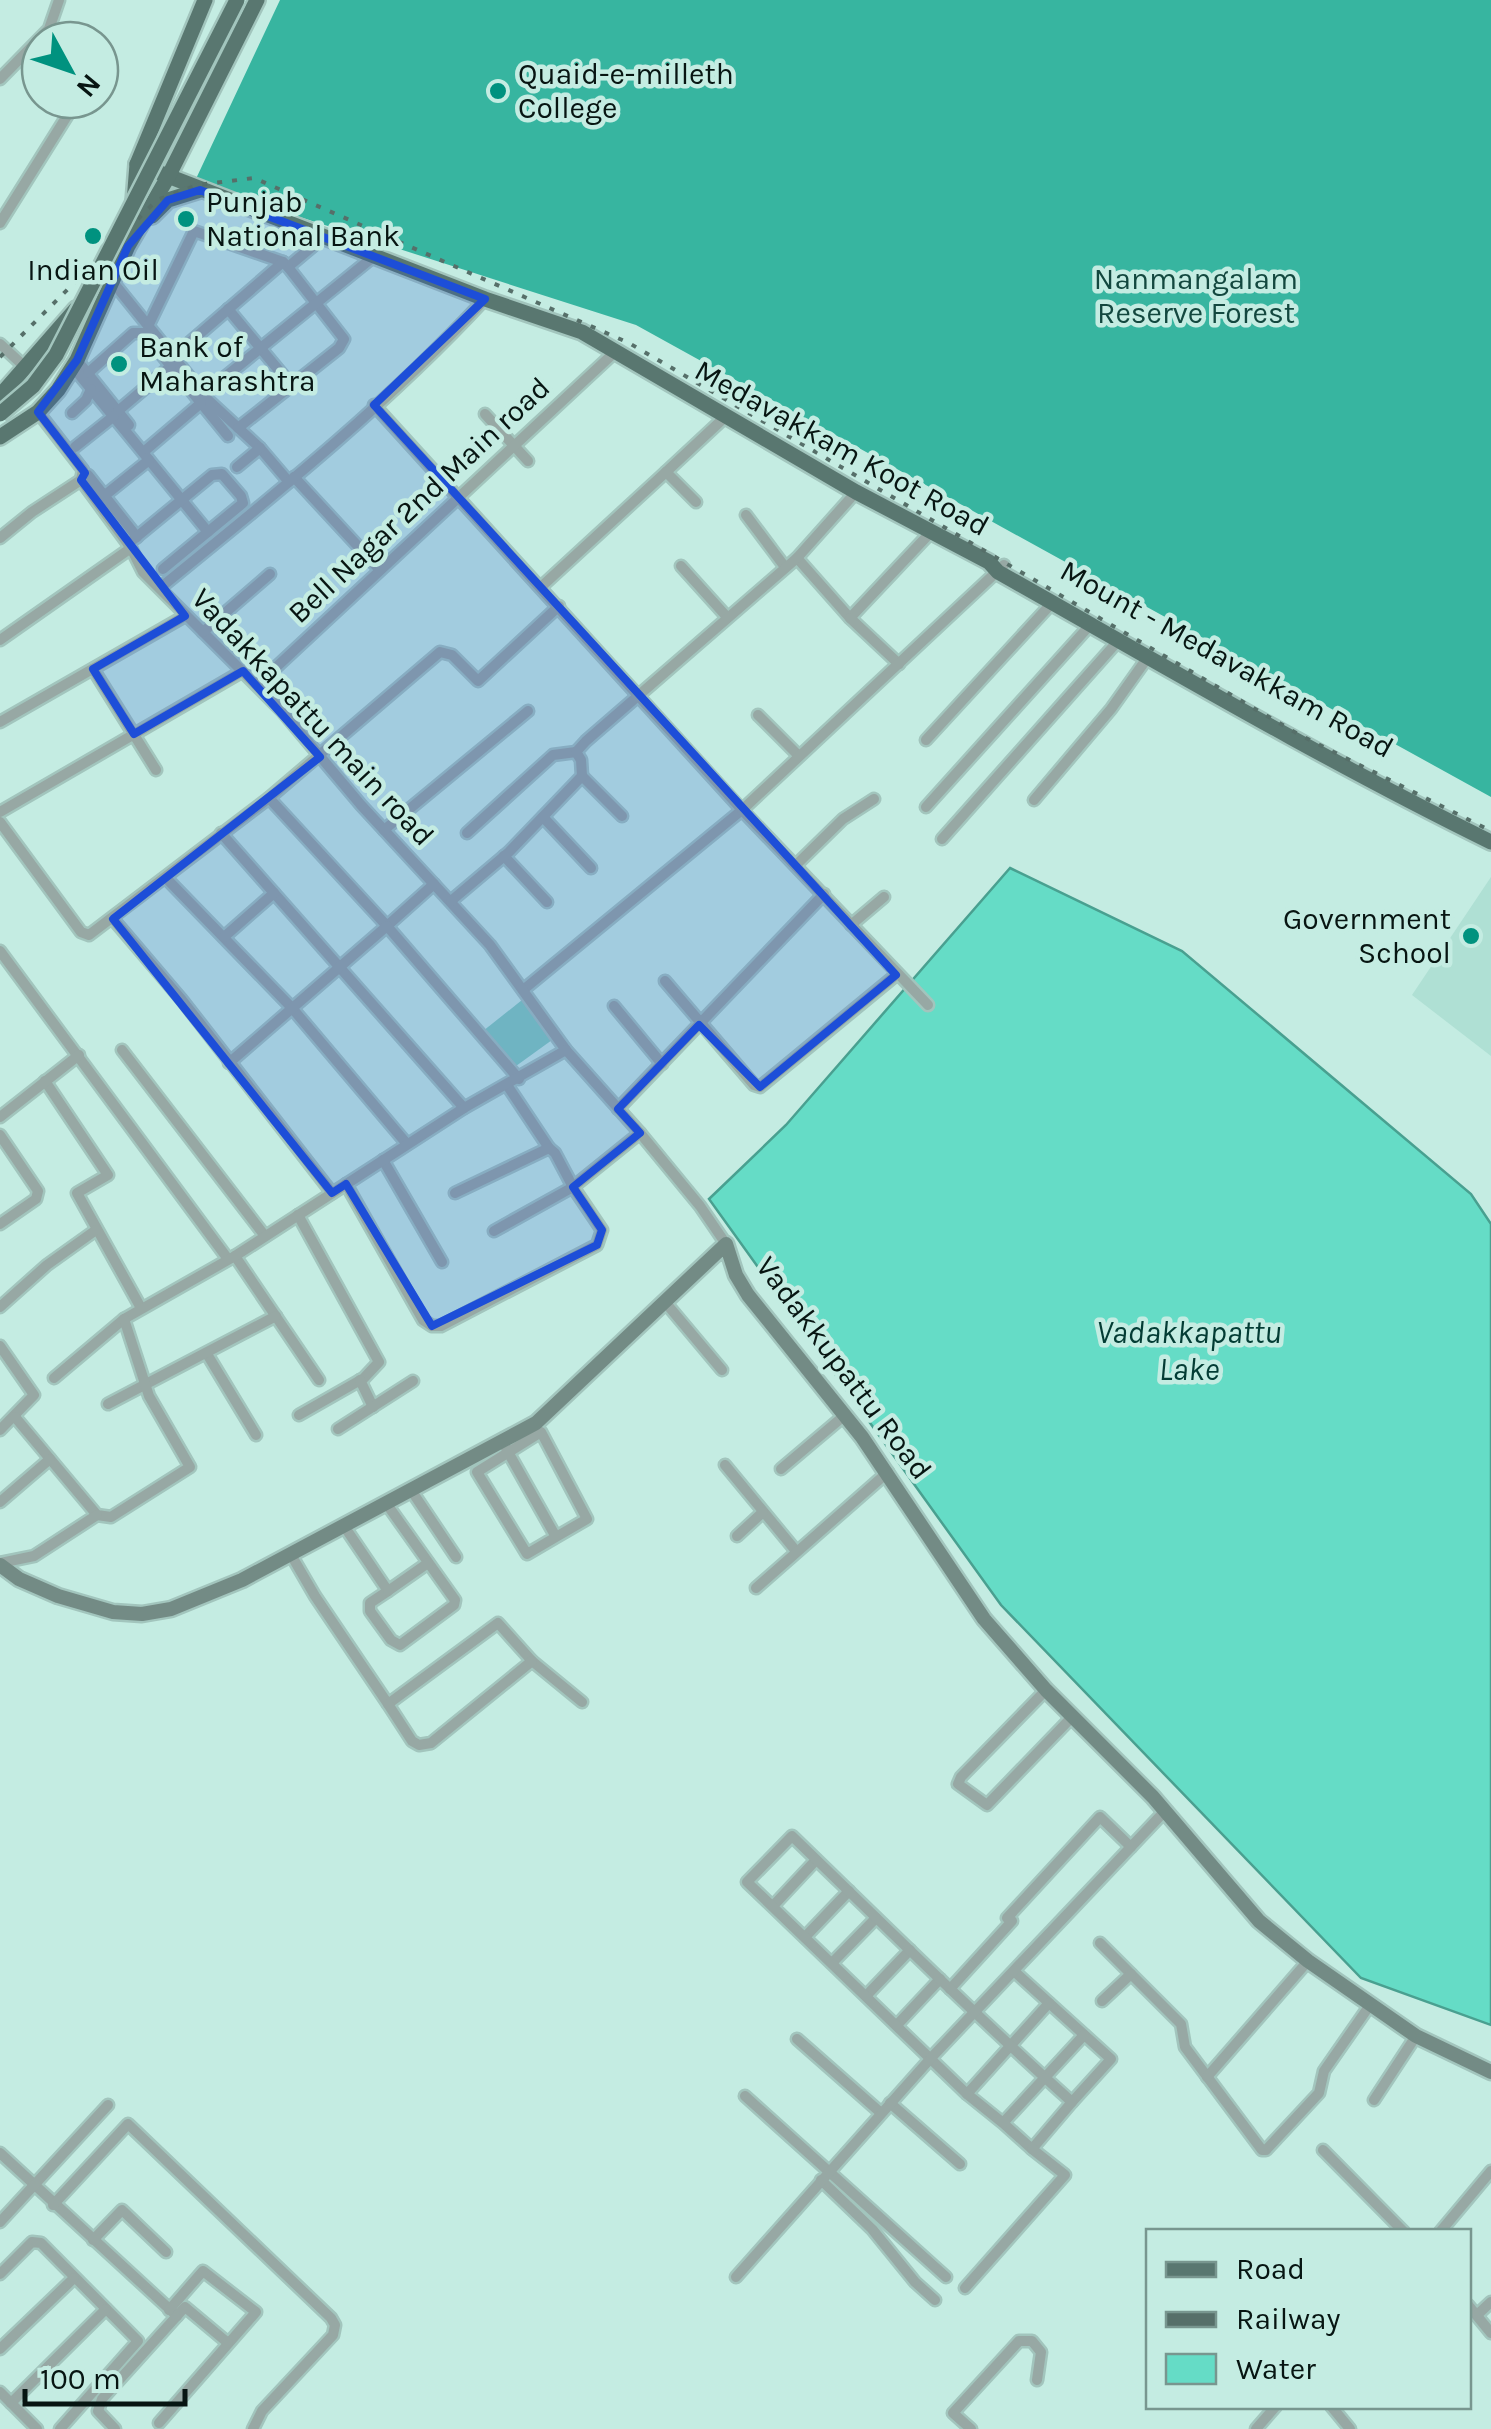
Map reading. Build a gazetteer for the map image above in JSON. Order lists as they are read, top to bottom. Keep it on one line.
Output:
{"streets":{"main road":["Medavakkam Koot Road","Mount - Medavakkam Road"],"street":["Bell Nagar 2nd Main road","Vadakkapattu main road","Vadakkupattu Road"]},"crossings":[["Medavakkam Koot Road","Bell Nagar 2nd Main road"],["Medavakkam Koot Road","Mount - Medavakkam Road"],["Bell Nagar 2nd Main road","Vadakkapattu main road"],["Vadakkapattu main road","Vadakkupattu Road"]],"water":["Vadakkapattu Lake"],"parks":["Nanmangalam Reserve Forest"],"places":["Quaid-e-milleth College","Punjab National Bank","Indian Oil","Bank of Maharashtra","Government School"],"legend":["Road","Railway","Water"],"scale_bar":"100 m","north":"bottom right"}
